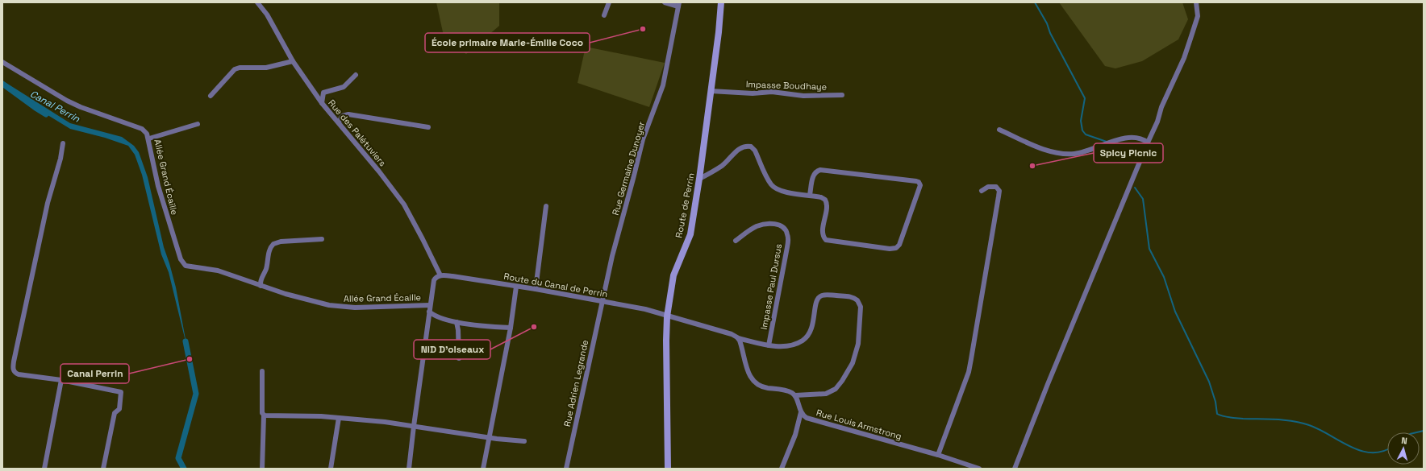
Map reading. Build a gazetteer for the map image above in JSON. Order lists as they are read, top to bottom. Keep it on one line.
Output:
{"streets":{"main road":["Route de Perrin"],"street":["Impasse Boudhaye","Rue des Palétuviers","Rue Germaine Dunoyer","Allée Grand Écaille","Route du Canal de Perrin","Impasse Paul Dursus","Rue Adrien Legrande","Rue Louis Armstrong"]},"crossings":[["Impasse Boudhaye","Route de Perrin"],["Rue des Palétuviers","Route du Canal de Perrin"],["Rue Germaine Dunoyer","Route du Canal de Perrin"],["Rue Germaine Dunoyer","Rue Adrien Legrande"],["Route de Perrin","Route du Canal de Perrin"],["Route du Canal de Perrin","Rue Adrien Legrande"]],"water":["Canal Perrin"],"places":["École primaire Marie-Émilie Coco","Spicy Picnic","NID D'oiseaux","Canal Perrin"],"north":"top"}
